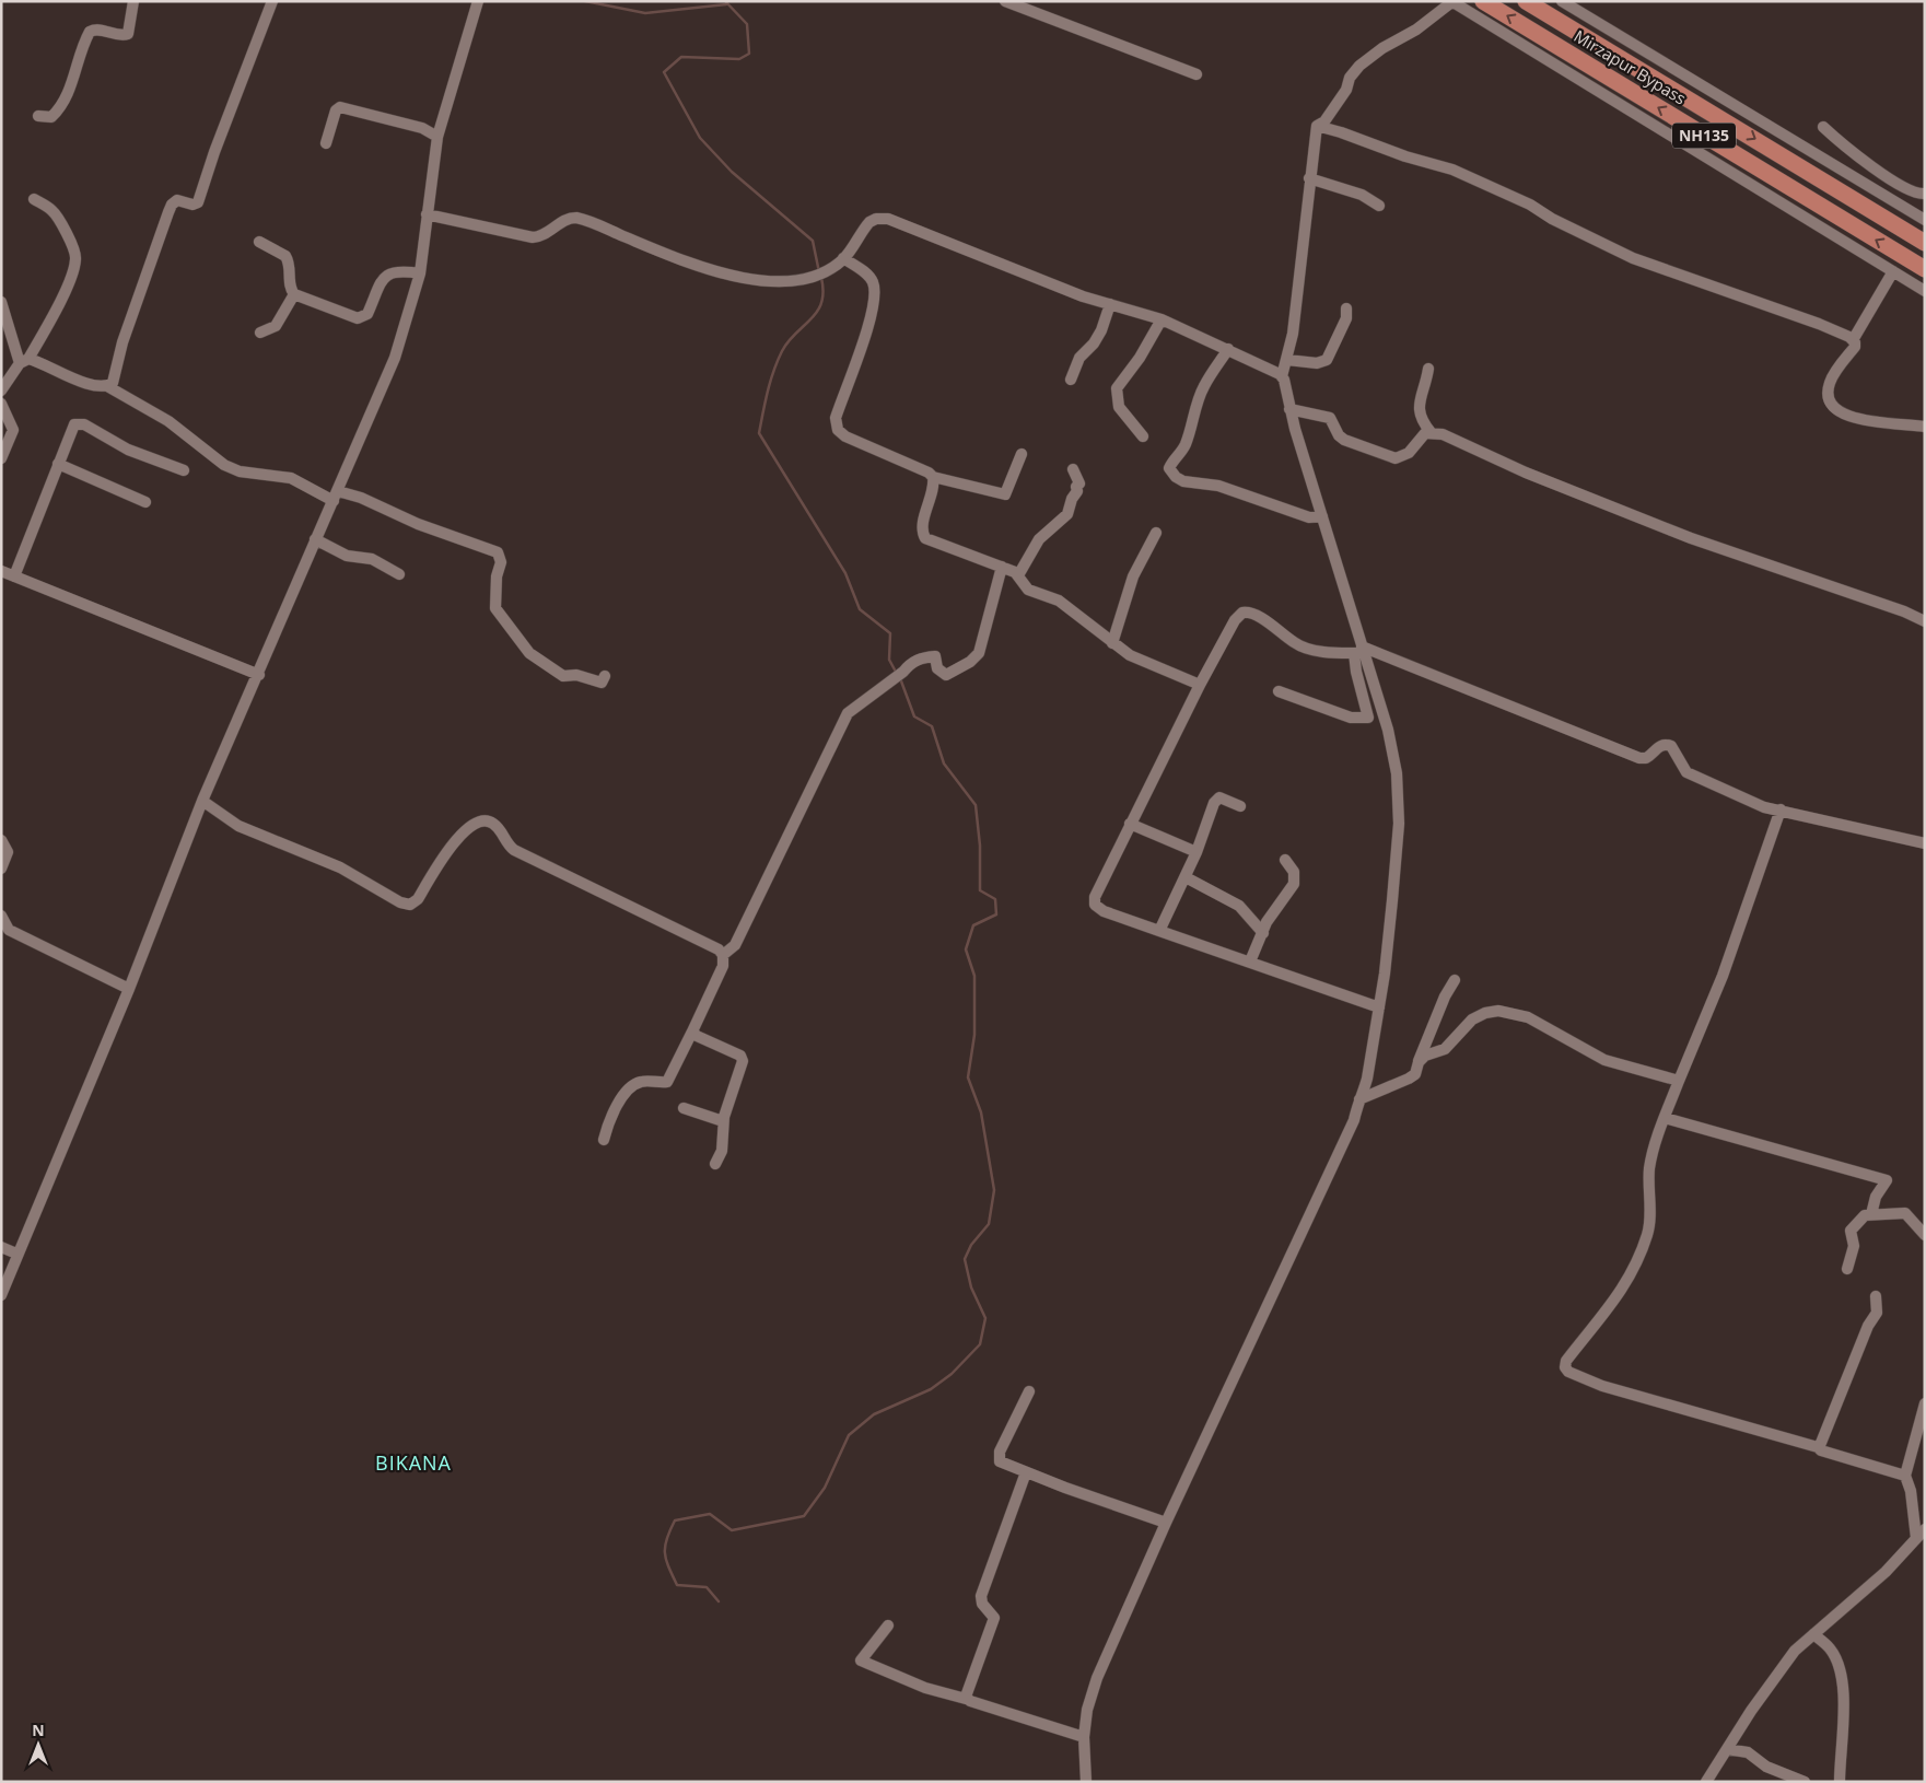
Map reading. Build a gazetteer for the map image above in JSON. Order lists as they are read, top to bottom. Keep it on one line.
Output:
{"streets":{"highway":["Mirzapur Bypass","NH135"]},"districts":["BIKANA"],"north":"top"}
